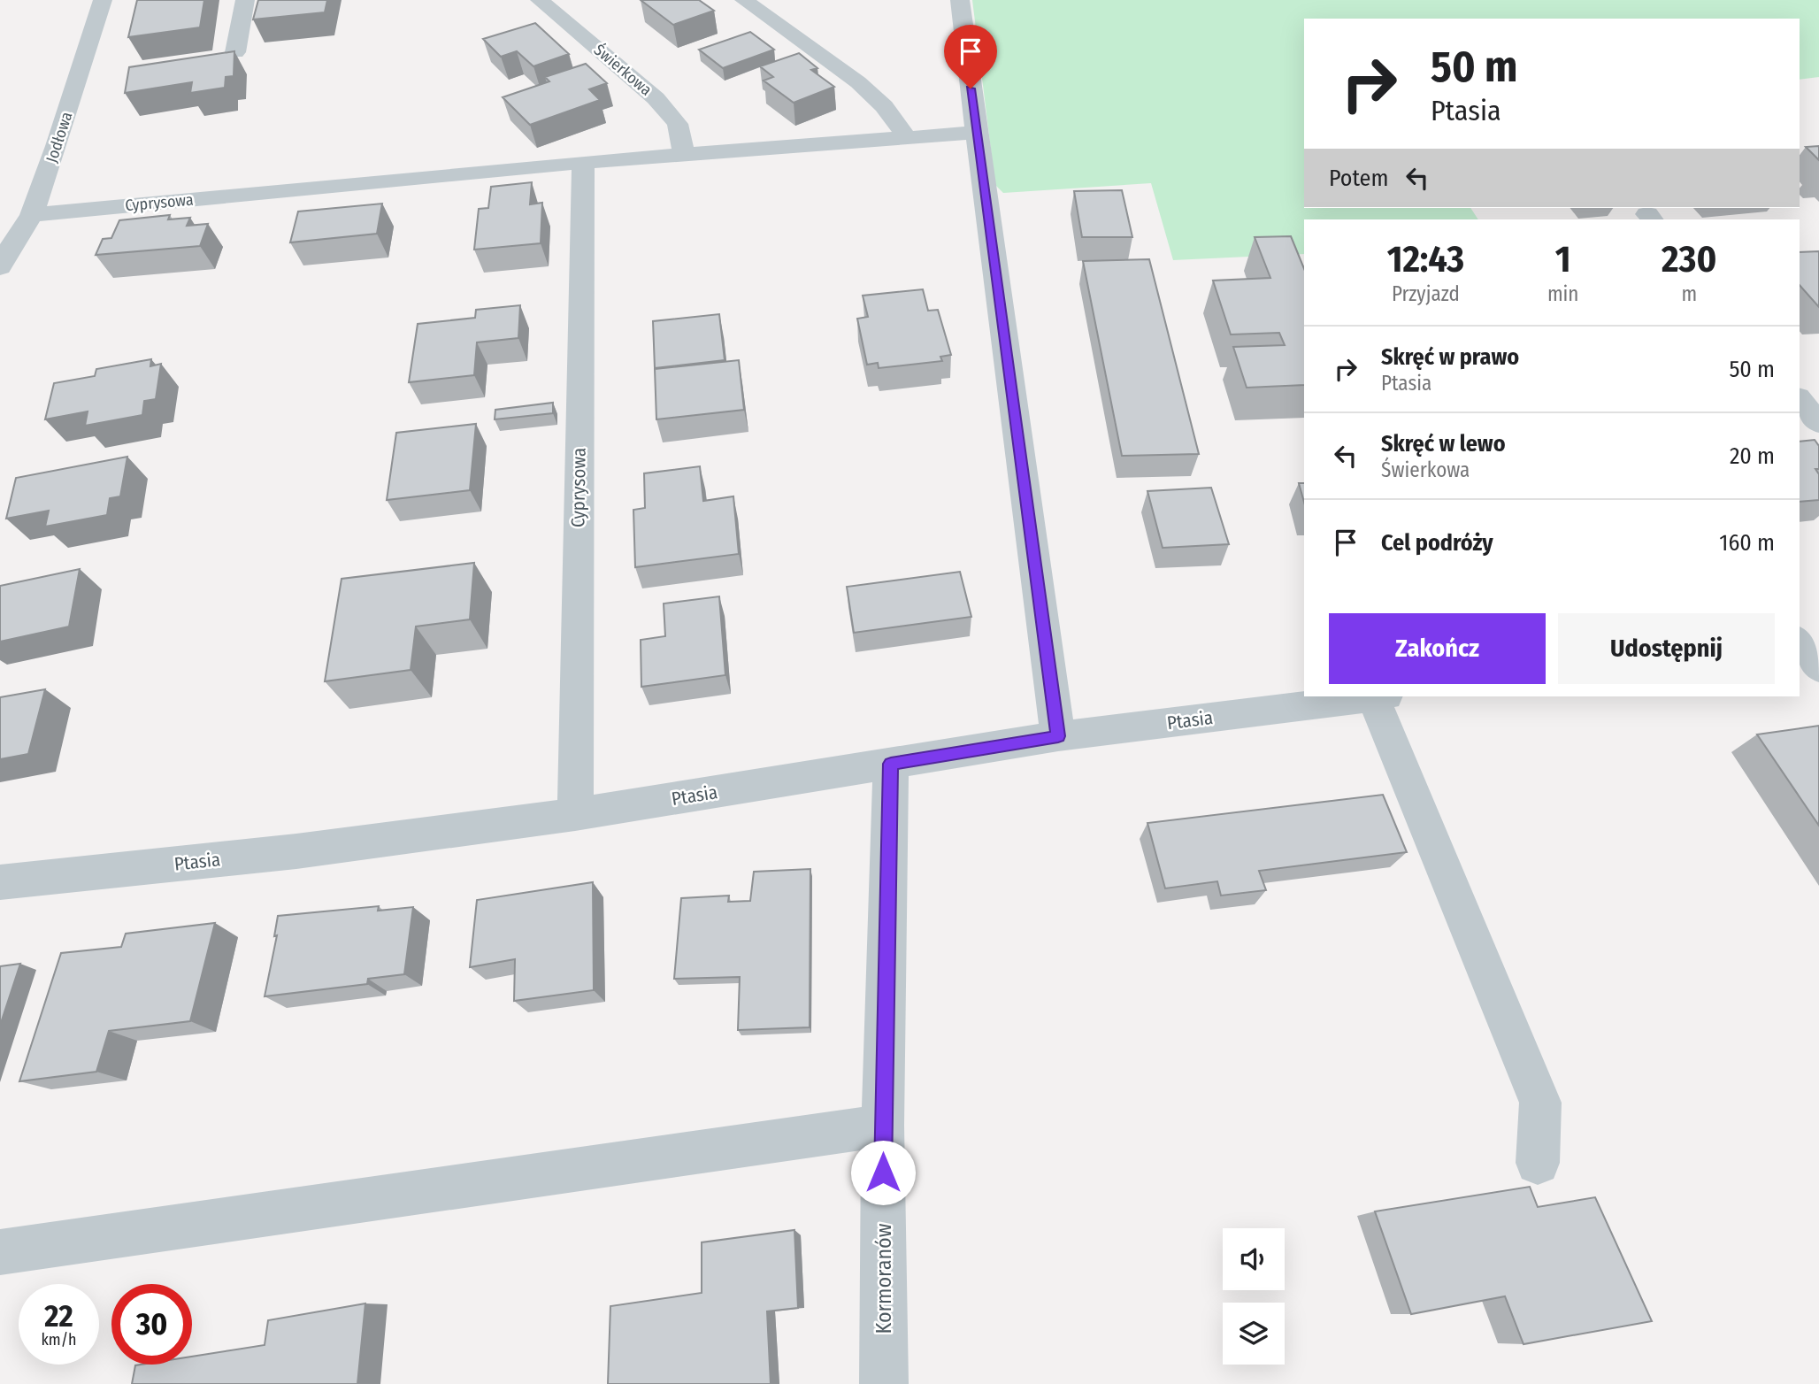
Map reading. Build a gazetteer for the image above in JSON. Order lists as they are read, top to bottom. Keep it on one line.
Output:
{"streets":{"street":["Świerkowa","Jodłowa","Cyprysowa","Ptasia","Kormoranów"]},"crossings":[["Świerkowa","Cyprysowa"],["Jodłowa","Cyprysowa"],["Cyprysowa","Ptasia"],["Ptasia","Kormoranów"]],"page":{"turn":["50 m","Ptasia"],"then":"Potem","eta":["12:43","Przyjazd","1","min","230","m"],"list":[{"name":"Skręć w prawo","note":"Ptasia","value":"50 m"},{"name":"Skręć w lewo","note":"Świerkowa","value":"20 m"},{"name":"Cel podróży","value":"160 m"}],"buttons":["Zakończ","Udostępnij"],"speed":"22 km/h","limit":"30"}}
